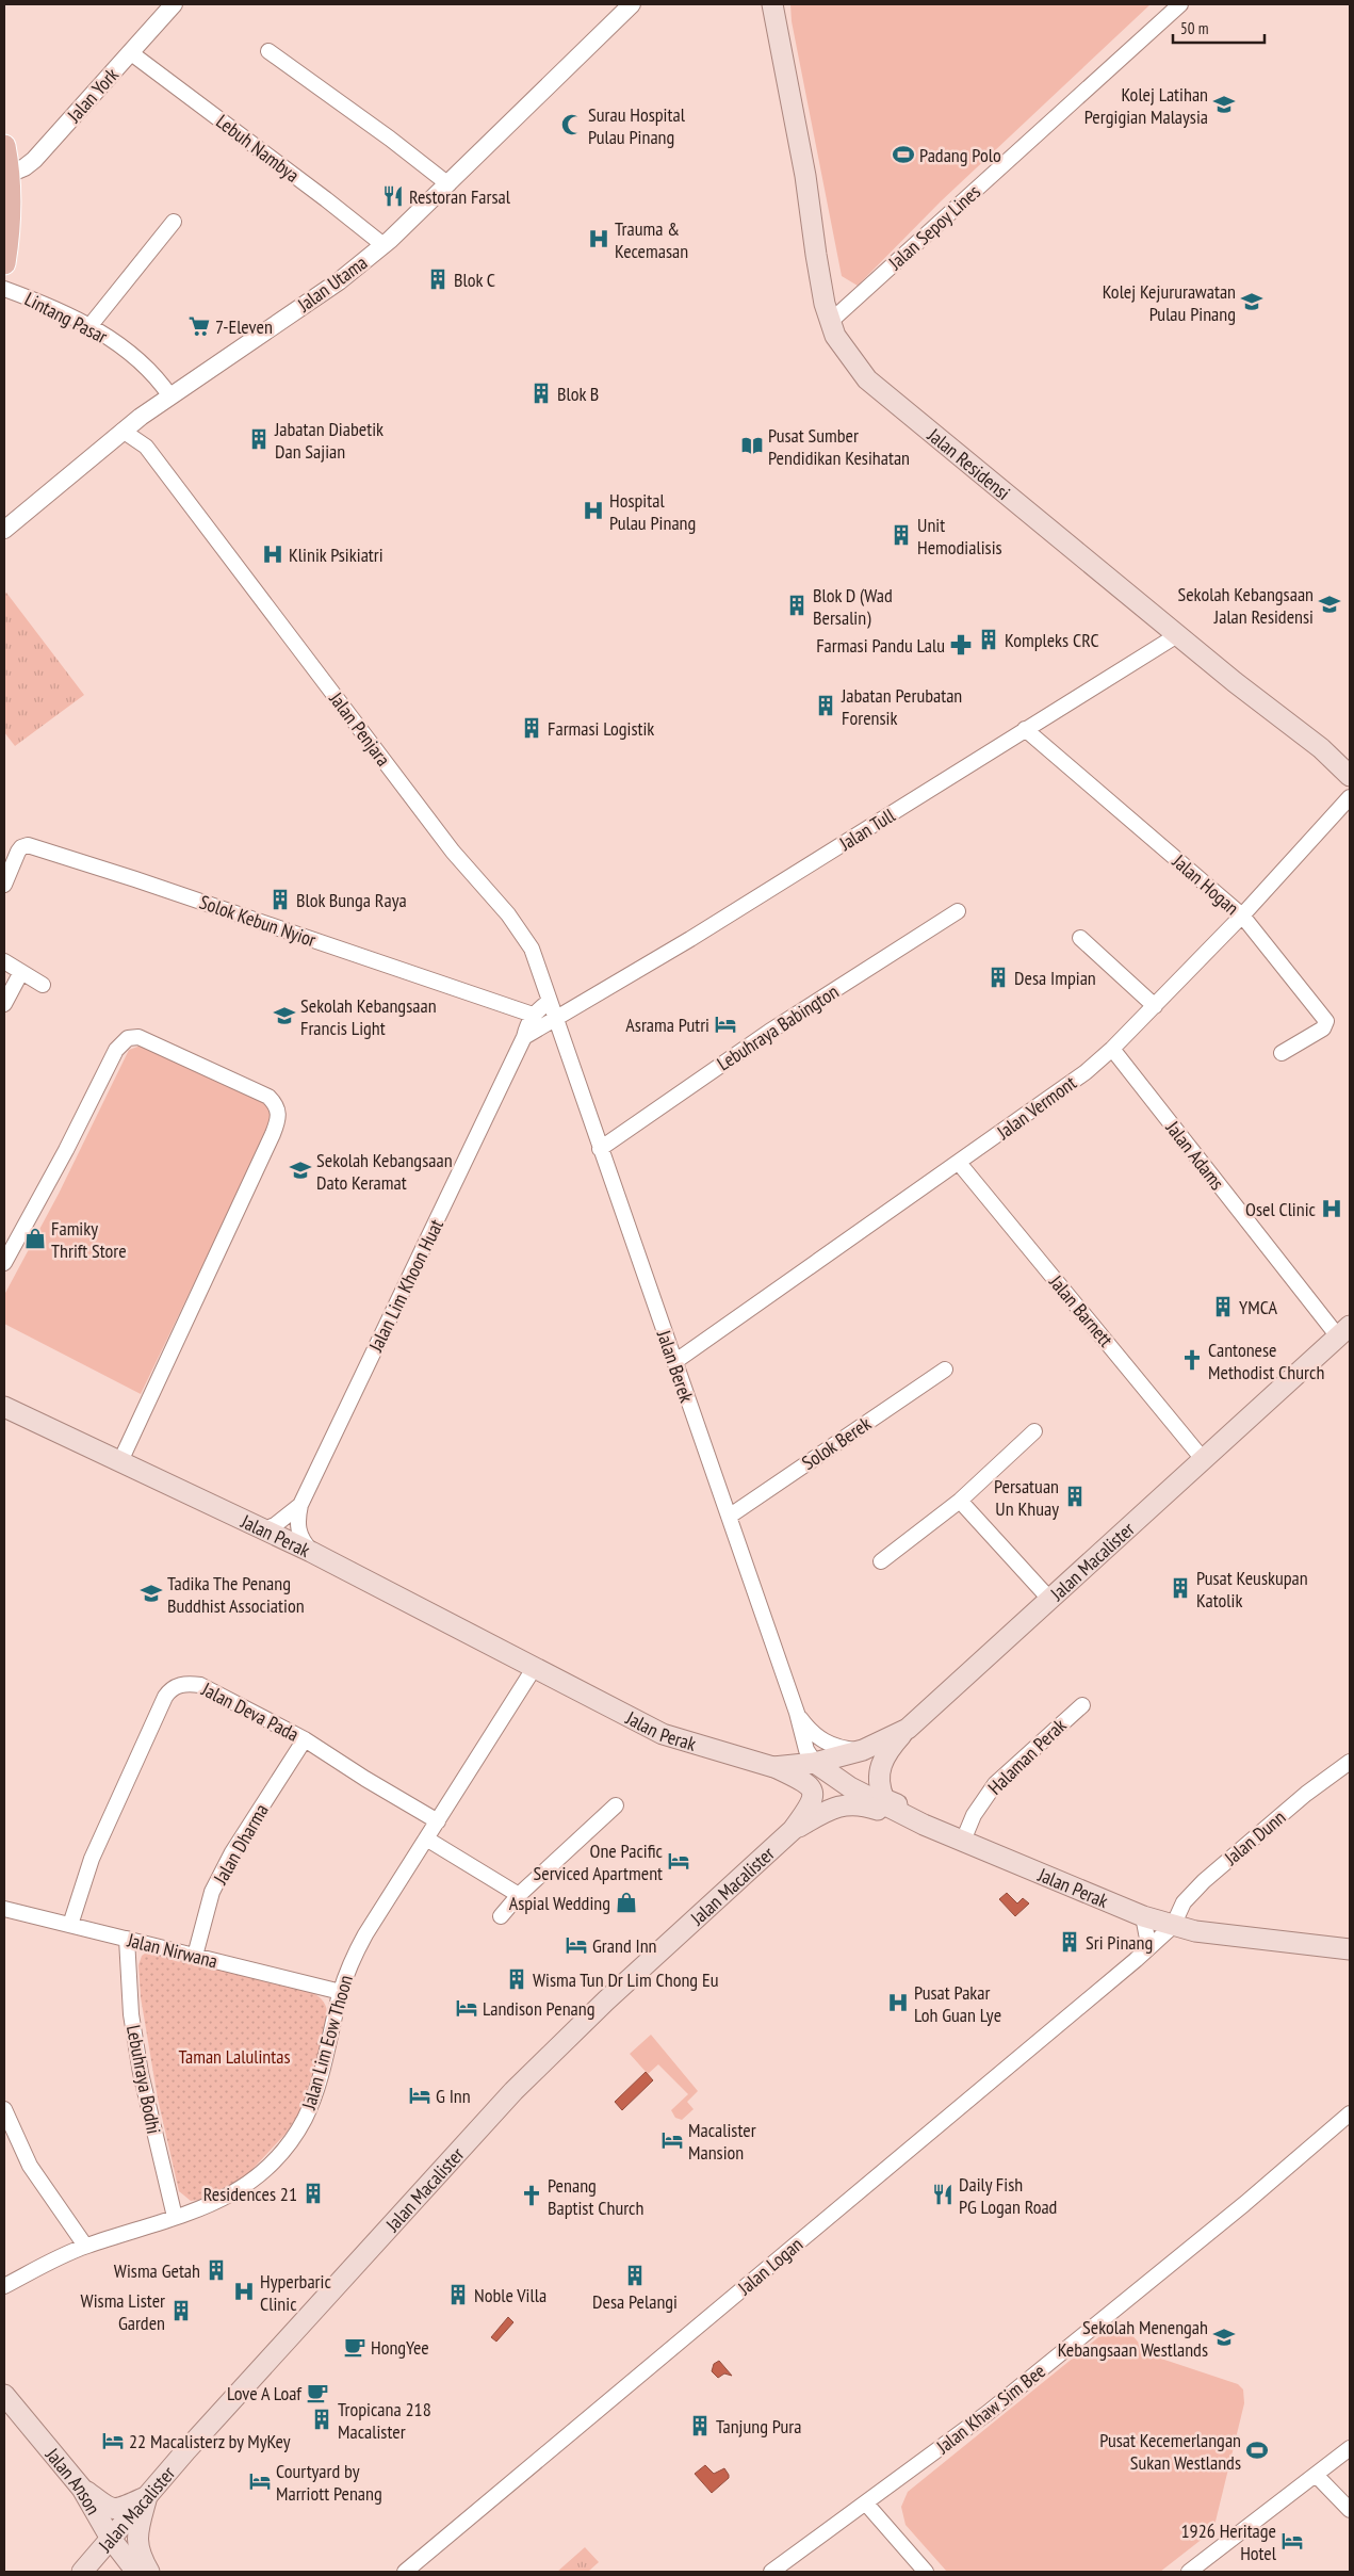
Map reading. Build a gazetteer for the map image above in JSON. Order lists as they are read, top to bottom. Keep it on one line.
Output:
{"streets":{"main road":["Jalan Residensi","Jalan Perak","Jalan Macalister","Jalan Anson"],"street":["Jalan York","Lebuh Nambya","Jalan Sepoy Lines","Jalan Utama","Lintang Pasar","Jalan Penjara","Jalan Tull","Jalan Hogan","Solok Kebun Nyior","Lebuhraya Babington","Jalan Vermont","Jalan Adams","Jalan Lim Khoon Huat","Jalan Barnett","Jalan Berek","Solok Berek","Jalan Deva Pada","Halaman Perak","Jalan Dunn","Jalan Dharma","Jalan Nirwana","Jalan Lim Eow Thoon","Lebuhraya Bodhi","Jalan Logan","Jalan Khaw Sim Bee"]},"crossings":[["Jalan York","Lebuh Nambya"],["Lebuh Nambya","Jalan Utama"],["Jalan Sepoy Lines","Jalan Residensi"],["Jalan Utama","Lintang Pasar"],["Jalan Utama","Jalan Penjara"],["Jalan Residensi","Jalan Tull"],["Jalan Penjara","Jalan Tull"],["Jalan Penjara","Jalan Berek"],["Jalan Tull","Jalan Hogan"],["Jalan Tull","Jalan Berek"],["Jalan Hogan","Jalan Vermont"],["Solok Kebun Nyior","Jalan Lim Khoon Huat"],["Lebuhraya Babington","Jalan Berek"],["Jalan Vermont","Jalan Adams"],["Jalan Vermont","Jalan Barnett"],["Jalan Vermont","Jalan Berek"],["Jalan Adams","Jalan Macalister"],["Jalan Lim Khoon Huat","Jalan Perak"],["Jalan Barnett","Jalan Macalister"],["Jalan Berek","Solok Berek"],["Jalan Berek","Jalan Perak"],["Jalan Berek","Jalan Macalister"],["Jalan Perak","Jalan Macalister"],["Jalan Perak","Halaman Perak"],["Jalan Perak","Jalan Dunn"],["Jalan Perak","Jalan Lim Eow Thoon"],["Jalan Perak","Jalan Logan"],["Jalan Macalister","Jalan Anson"],["Jalan Deva Pada","Jalan Dharma"],["Jalan Deva Pada","Jalan Nirwana"],["Jalan Deva Pada","Jalan Lim Eow Thoon"],["Jalan Dunn","Jalan Logan"],["Jalan Dharma","Jalan Nirwana"],["Jalan Nirwana","Jalan Lim Eow Thoon"],["Jalan Nirwana","Lebuhraya Bodhi"],["Jalan Lim Eow Thoon","Lebuhraya Bodhi"]],"parks":["Taman Lalulintas"],"places":{"school or university":["Kolej Latihan Pergigian Malaysia","Kolej Kejururawatan Pulau Pinang","Sekolah Kebangsaan Jalan Residensi","Sekolah Kebangsaan Francis Light","Sekolah Kebangsaan Dato Keramat","Tadika The Penang Buddhist Association","Sekolah Menengah Kebangsaan Westlands"],"mosque":["Surau Hospital Pulau Pinang"],"sports":["Padang Polo","Pusat Kecemerlangan Sukan Westlands"],"restaurant":["Restoran Farsal","Daily Fish PG Logan Road"],"hospital":["Trauma & Kecemasan","Hospital Pulau Pinang","Klinik Psikiatri","Osel Clinic","Pusat Pakar Loh Guan Lye","Hyperbaric Clinic"],"building":["Blok C","Blok B","Jabatan Diabetik Dan Sajian","Unit Hemodialisis","Blok D (Wad Bersalin)","Kompleks CRC","Jabatan Perubatan Forensik","Farmasi Logistik","Blok Bunga Raya","Desa Impian","YMCA","Persatuan Un Khuay","Pusat Keuskupan Katolik","Sri Pinang","Wisma Tun Dr Lim Chong Eu","Residences 21","Wisma Getah","Desa Pelangi","Noble Villa","Wisma Lister Garden","Tropicana 218 Macalister","Tanjung Pura"],"supermarket":["7-Eleven"],"library":["Pusat Sumber Pendidikan Kesihatan"],"pharmacy":["Farmasi Pandu Lalu"],"hotel":["Asrama Putri","One Pacific Serviced Apartment","Grand Inn","Landison Penang","G Inn","Macalister Mansion","22 Macalisterz by MyKey","Courtyard by Marriott Penang","1926 Heritage Hotel"],"shop":["Famiky Thrift Store","Aspial Wedding"],"church":["Cantonese Methodist Church","Penang Baptist Church"],"cafe":["HongYee","Love A Loaf"]},"scale_bar":"50 m"}
